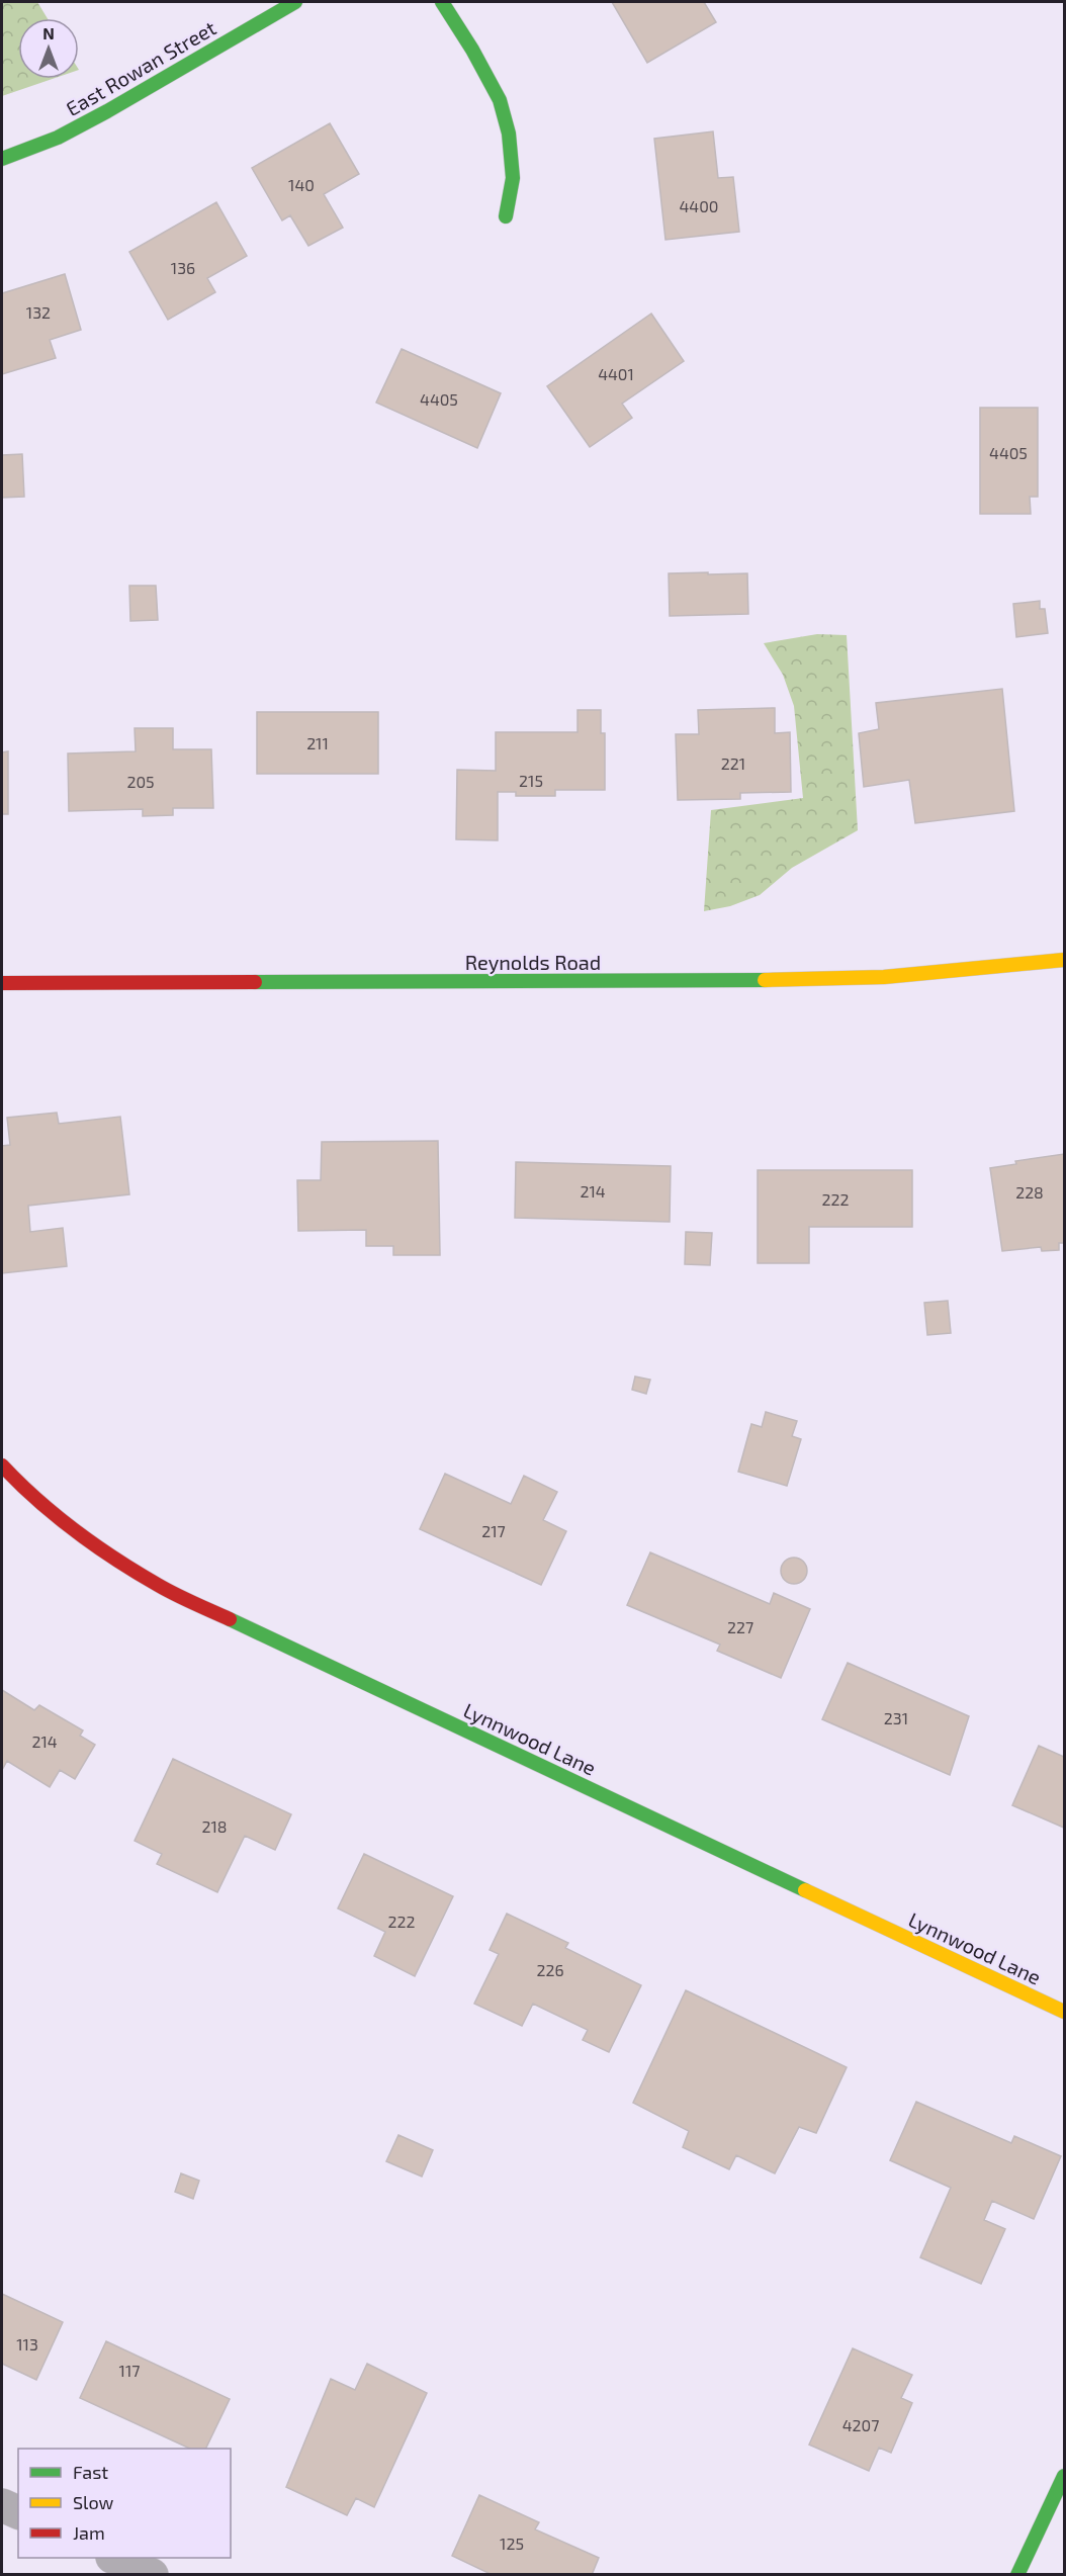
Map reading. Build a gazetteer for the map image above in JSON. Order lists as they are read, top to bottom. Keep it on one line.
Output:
{"streets":{"street":["East Rowan Street","Reynolds Road","Lynnwood Lane"]},"house_numbers":["140","4400","136","132","4401","4405","4405","211","221","215","205","214","228","222","217","227","231","214","218","222","226","113","117","4207","125"],"legend":["Fast","Slow","Jam"],"north":"top"}
